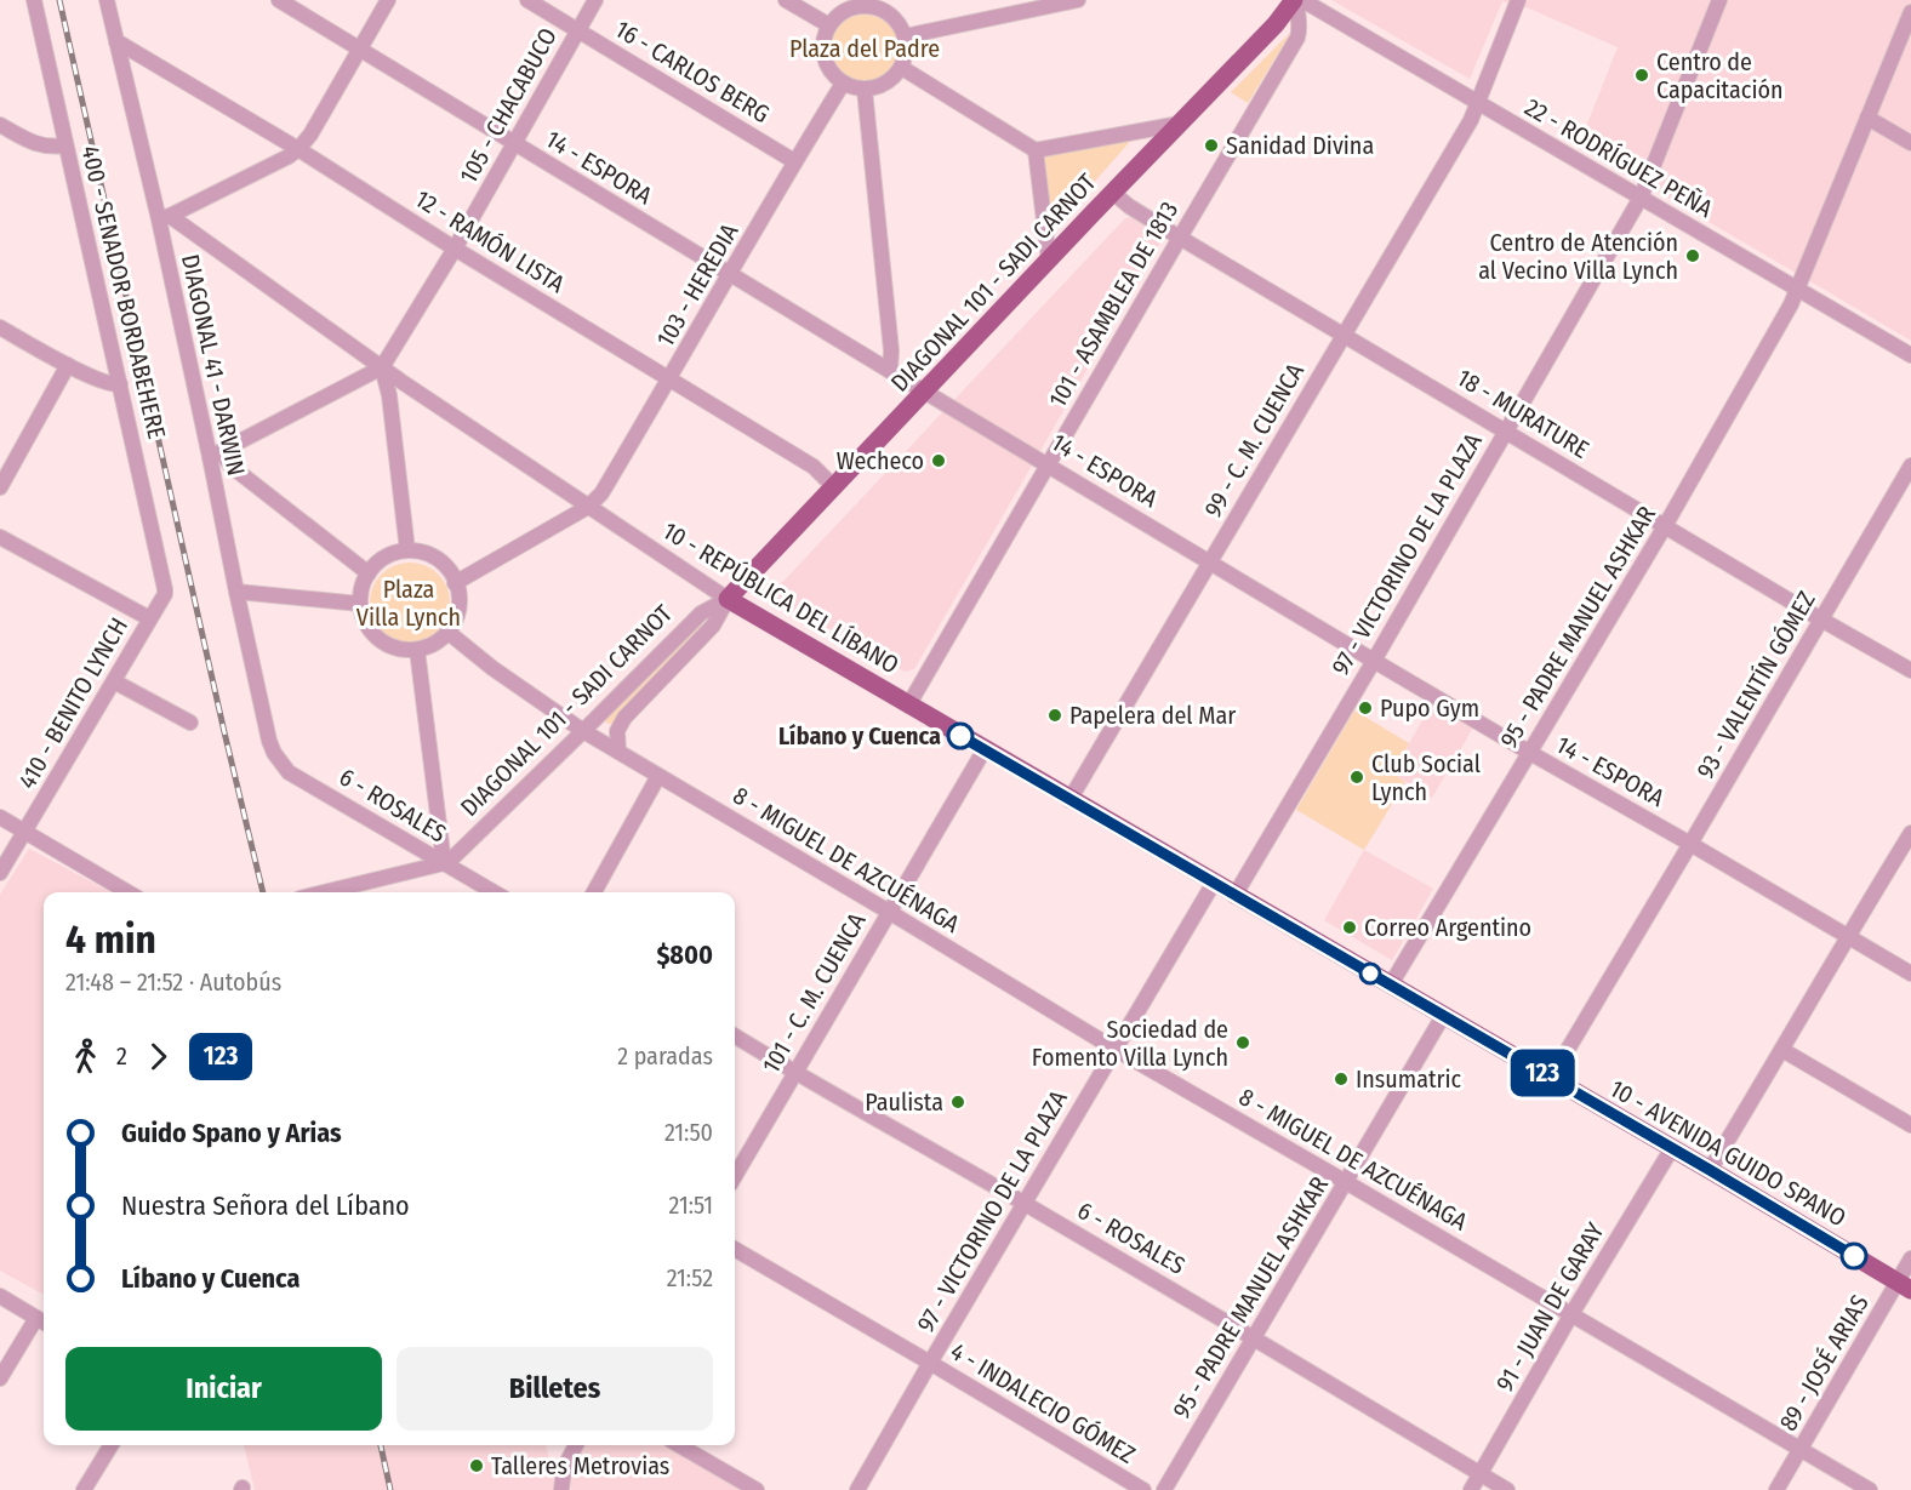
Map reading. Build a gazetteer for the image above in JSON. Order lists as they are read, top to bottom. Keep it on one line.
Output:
{"streets":{"main road":["DIAGONAL 101 - SADI CARNOT","10 - REPÚBLICA DEL LÍBANO","10 - AVENIDA GUIDO SPANO"],"street":["16 - CARLOS BERG","105 - CHACABUCO","22 - RODRÍGUEZ PEÑA","14 - ESPORA","12 - RAMÓN LISTA","103 - HEREDIA","400 - SENADOR BORDABEHERE","101 - ASAMBLEA DE 1813","DIAGONAL 41 - DARWIN","18 - MURATURE","99 - C. M. CUENCA","97 - VICTORINO DE LA PLAZA","95 - PADRE MANUEL ASHKAR","93 - VALENTÍN GÓMEZ","410 - BENITO LYNCH","6 - ROSALES","8 - MIGUEL DE AZCUÉNAGA","101 - C. M. CUENCA","91 - JUAN DE GARAY","89 - JOSÉ ARIAS","4 - INDALECIO GÓMEZ"]},"crossings":[["16 - CARLOS BERG","105 - CHACABUCO"],["16 - CARLOS BERG","103 - HEREDIA"],["105 - CHACABUCO","14 - ESPORA"],["105 - CHACABUCO","12 - RAMÓN LISTA"],["105 - CHACABUCO","10 - REPÚBLICA DEL LÍBANO"],["22 - RODRÍGUEZ PEÑA","99 - C. M. CUENCA"],["22 - RODRÍGUEZ PEÑA","97 - VICTORINO DE LA PLAZA"],["22 - RODRÍGUEZ PEÑA","95 - PADRE MANUEL ASHKAR"],["14 - ESPORA","DIAGONAL 101 - SADI CARNOT"],["14 - ESPORA","103 - HEREDIA"],["14 - ESPORA","101 - ASAMBLEA DE 1813"],["14 - ESPORA","99 - C. M. CUENCA"],["14 - ESPORA","97 - VICTORINO DE LA PLAZA"],["14 - ESPORA","95 - PADRE MANUEL ASHKAR"],["14 - ESPORA","93 - VALENTÍN GÓMEZ"],["12 - RAMÓN LISTA","DIAGONAL 101 - SADI CARNOT"],["12 - RAMÓN LISTA","103 - HEREDIA"],["12 - RAMÓN LISTA","DIAGONAL 41 - DARWIN"],["DIAGONAL 101 - SADI CARNOT","101 - ASAMBLEA DE 1813"],["DIAGONAL 101 - SADI CARNOT","18 - MURATURE"],["DIAGONAL 101 - SADI CARNOT","10 - REPÚBLICA DEL LÍBANO"],["DIAGONAL 101 - SADI CARNOT","6 - ROSALES"],["DIAGONAL 101 - SADI CARNOT","8 - MIGUEL DE AZCUÉNAGA"],["103 - HEREDIA","10 - REPÚBLICA DEL LÍBANO"],["103 - HEREDIA","8 - MIGUEL DE AZCUÉNAGA"],["400 - SENADOR BORDABEHERE","410 - BENITO LYNCH"],["101 - ASAMBLEA DE 1813","18 - MURATURE"],["101 - ASAMBLEA DE 1813","10 - REPÚBLICA DEL LÍBANO"],["DIAGONAL 41 - DARWIN","10 - REPÚBLICA DEL LÍBANO"],["DIAGONAL 41 - DARWIN","6 - ROSALES"],["18 - MURATURE","99 - C. M. CUENCA"],["18 - MURATURE","97 - VICTORINO DE LA PLAZA"],["18 - MURATURE","95 - PADRE MANUEL ASHKAR"],["18 - MURATURE","93 - VALENTÍN GÓMEZ"],["99 - C. M. CUENCA","10 - REPÚBLICA DEL LÍBANO"],["97 - VICTORINO DE LA PLAZA","10 - REPÚBLICA DEL LÍBANO"],["97 - VICTORINO DE LA PLAZA","6 - ROSALES"],["97 - VICTORINO DE LA PLAZA","8 - MIGUEL DE AZCUÉNAGA"],["97 - VICTORINO DE LA PLAZA","4 - INDALECIO GÓMEZ"],["10 - REPÚBLICA DEL LÍBANO","95 - PADRE MANUEL ASHKAR"],["10 - REPÚBLICA DEL LÍBANO","101 - C. M. CUENCA"],["10 - REPÚBLICA DEL LÍBANO","10 - AVENIDA GUIDO SPANO"],["95 - PADRE MANUEL ASHKAR","6 - ROSALES"],["95 - PADRE MANUEL ASHKAR","8 - MIGUEL DE AZCUÉNAGA"],["95 - PADRE MANUEL ASHKAR","10 - AVENIDA GUIDO SPANO"],["93 - VALENTÍN GÓMEZ","10 - AVENIDA GUIDO SPANO"],["6 - ROSALES","101 - C. M. CUENCA"],["6 - ROSALES","91 - JUAN DE GARAY"],["8 - MIGUEL DE AZCUÉNAGA","101 - C. M. CUENCA"],["8 - MIGUEL DE AZCUÉNAGA","91 - JUAN DE GARAY"],["8 - MIGUEL DE AZCUÉNAGA","89 - JOSÉ ARIAS"],["10 - AVENIDA GUIDO SPANO","91 - JUAN DE GARAY"],["10 - AVENIDA GUIDO SPANO","89 - JOSÉ ARIAS"]],"parks":["Plaza del Padre","Plaza Villa Lynch"],"places":["Centro de Capacitación","Sanidad Divina","Centro de Atención al Vecino Villa Lynch","Wecheco","Pupo Gym","Papelera del Mar","Líbano y Cuenca","Club Social Lynch","Correo Argentino","Sociedad de Fomento Villa Lynch","Insumatric","Paulista","Talleres Metrovias"],"lines":["bus line 123"],"page":{"on_map":"123","heading":["4 min","21:48 – 21:52 · Autobús","$800"],"legs":["2","123","2 paradas"],"list":[{"name":"Guido Spano y Arias","value":"21:50"},{"name":"Nuestra Señora del Líbano","value":"21:51"},{"name":"Líbano y Cuenca","value":"21:52"}],"buttons":["Iniciar","Billetes"]}}
